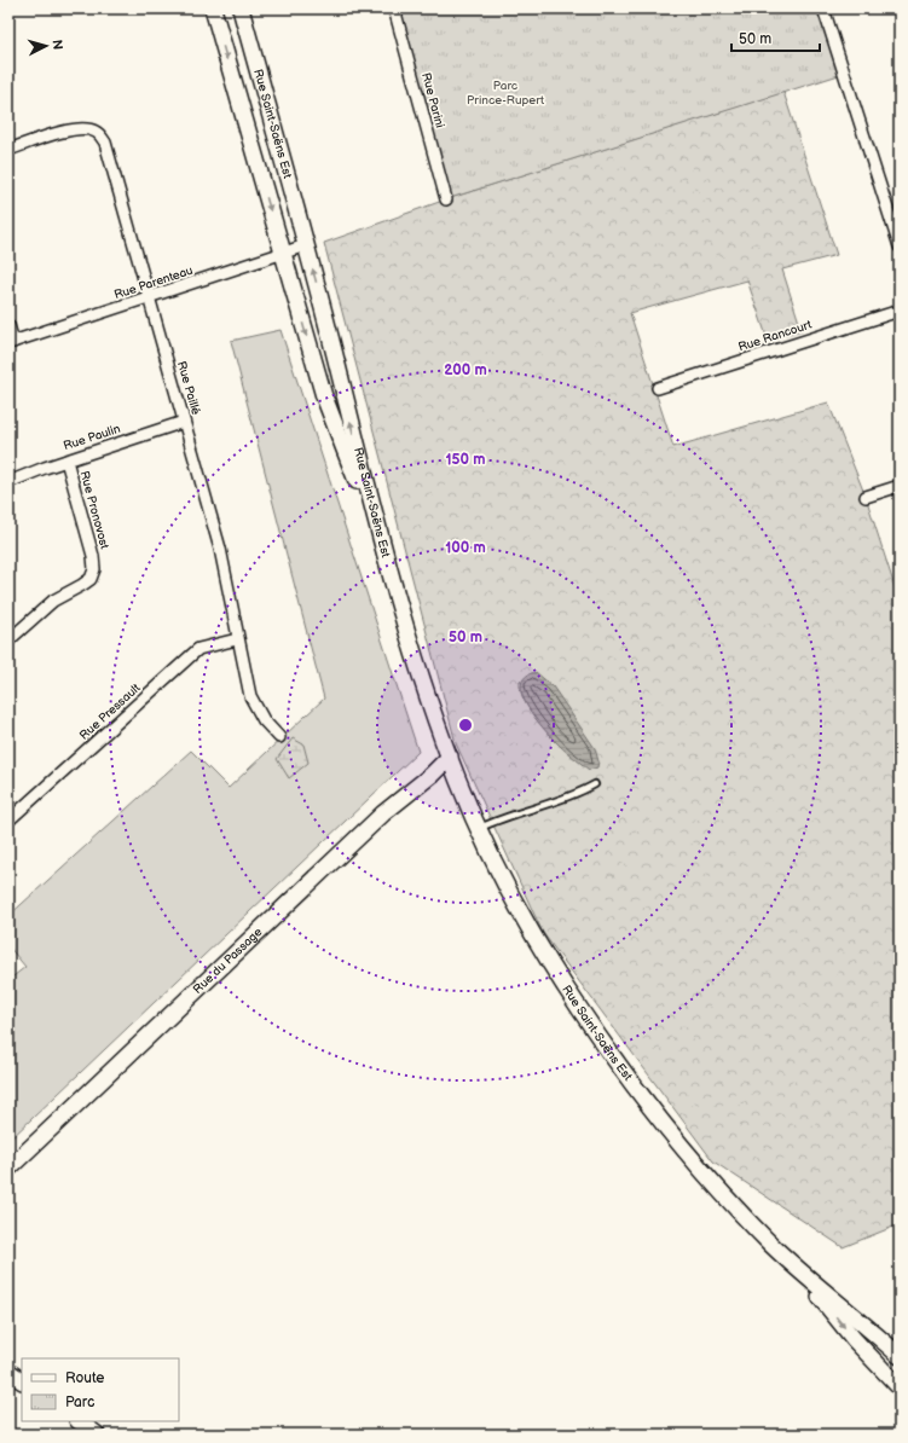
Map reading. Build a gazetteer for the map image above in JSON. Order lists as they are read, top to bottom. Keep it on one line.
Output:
{"streets":{"main road":["Rue Saint-Saëns Est","Rue du Passage"],"street":["Rue Parini","Rue Parenteau","Rue Rancourt","Rue Paillé","Rue Paulin","Rue Pronovost","Rue Pressault"]},"crossings":[["Rue Saint-Saëns Est","Rue Parenteau"],["Rue Saint-Saëns Est","Rue du Passage"],["Rue Parenteau","Rue Paillé"],["Rue Paillé","Rue Paulin"],["Rue Paillé","Rue Pressault"],["Rue Paulin","Rue Pronovost"]],"parks":["Parc Prince-Rupert"],"legend":["Route","Parc"],"scale_bar":"50 m","north":"right","rings":["200 m","150 m","100 m","50 m"]}
